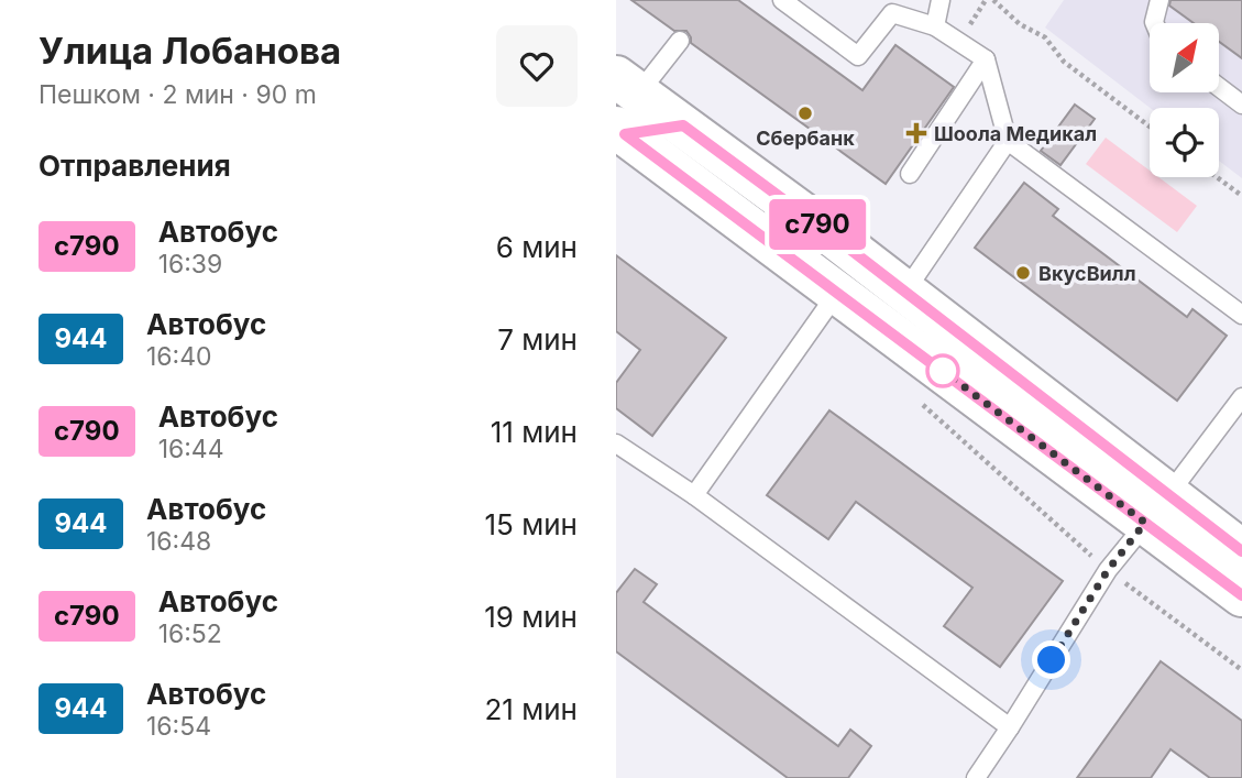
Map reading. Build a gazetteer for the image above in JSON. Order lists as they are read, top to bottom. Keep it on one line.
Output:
{"places":{"other":["Сбербанк","ВкусВилл"],"health":["Шоола Медикал"]},"lines":["bus line с790"],"north":"top right","page":{"heading":[["Улица Лобанова","Пешком · 2 мин · 90 m"],"Отправления"],"on_map":"с790","list":[{"mark":"с790","name":"Автобус","note":"16:39","value":"6 мин"},{"mark":"944","name":"Автобус","note":"16:40","value":"7 мин"},{"mark":"с790","name":"Автобус","note":"16:44","value":"11 мин"},{"mark":"944","name":"Автобус","note":"16:48","value":"15 мин"},{"mark":"с790","name":"Автобус","note":"16:52","value":"19 мин"},{"mark":"944","name":"Автобус","note":"16:54","value":"21 мин"}]}}
